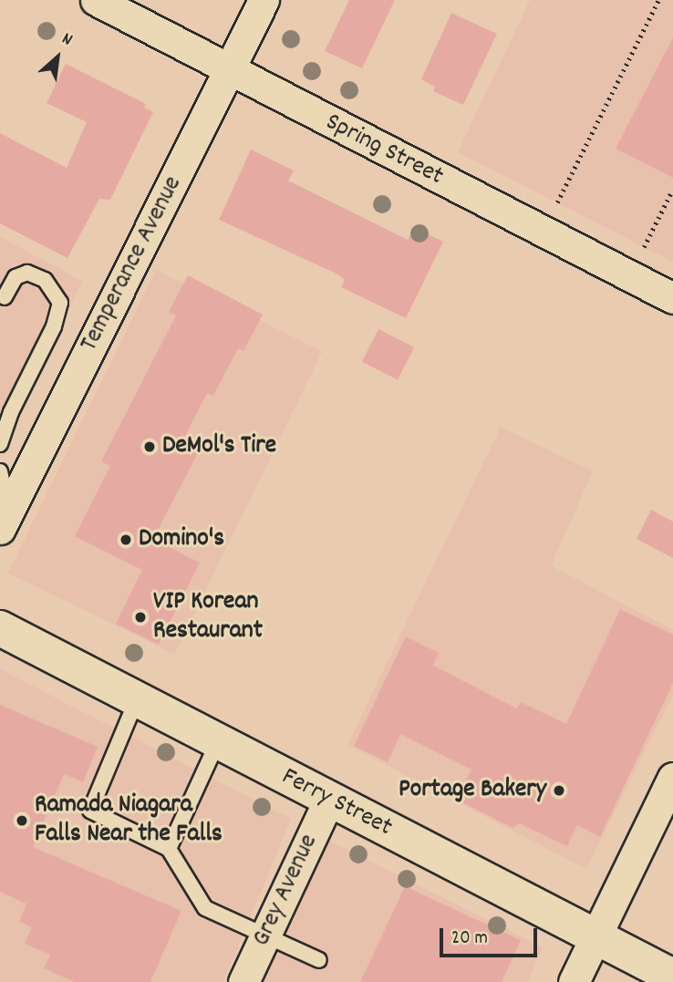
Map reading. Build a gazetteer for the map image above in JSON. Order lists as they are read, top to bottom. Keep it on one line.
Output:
{"streets":{"main road":["Ferry Street"],"street":["Spring Street","Temperance Avenue","Grey Avenue"]},"crossings":[["Spring Street","Temperance Avenue"],["Ferry Street","Grey Avenue"]],"places":["DeMol's Tire","Domino's","VIP Korean Restaurant","Portage Bakery","Ramada Niagara Falls Near the Falls"],"scale_bar":"20 m","north":"top right"}
